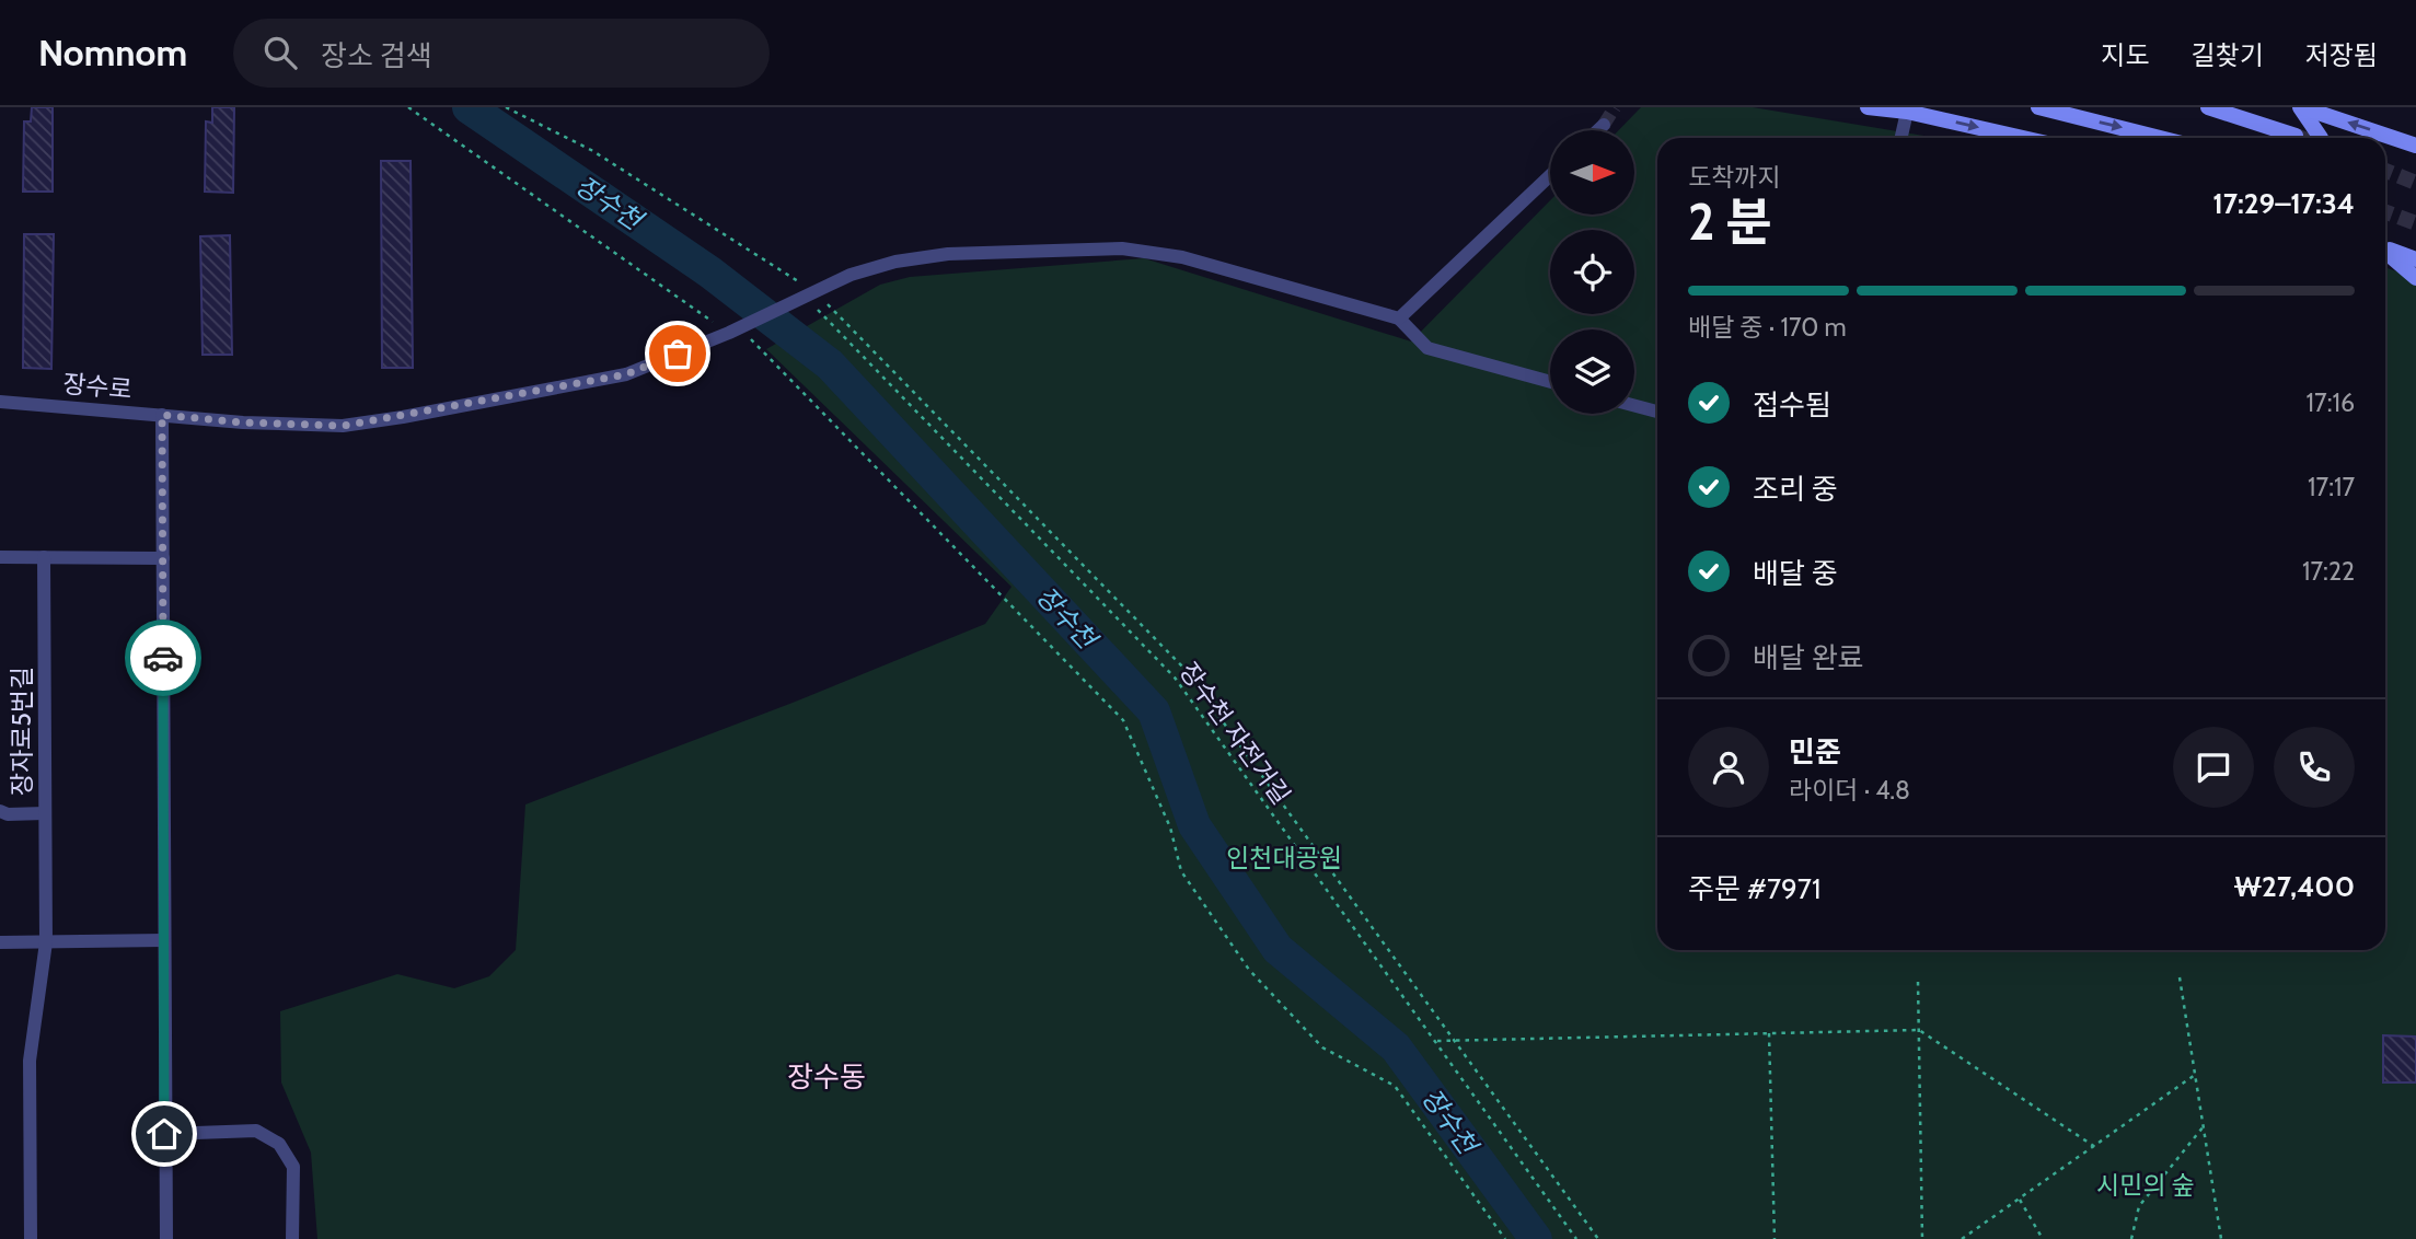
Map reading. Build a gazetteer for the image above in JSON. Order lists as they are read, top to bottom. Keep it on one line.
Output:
{"streets":{"street":["장수로","장자로5번길"],"path":["장수천 자전거길"]},"crossings":[["장수로","장수천 자전거길"]],"districts":["장수동"],"water":["장수천"],"parks":["인천대공원","시민의 숲"],"north":"right","page":{"header":"Nomnom","search":"장소 검색","nav":["지도","길찾기","저장됨"],"heading":["2 분","도착까지","17:29–17:34"],"panel":["민준","라이더 · 4.8","주문 #7971","₩27,400"],"bar":"배달 중 · 170 m","list":[["접수됨","17:16"],["조리 중","17:17"],["배달 중","17:22"],"배달 완료"]}}
